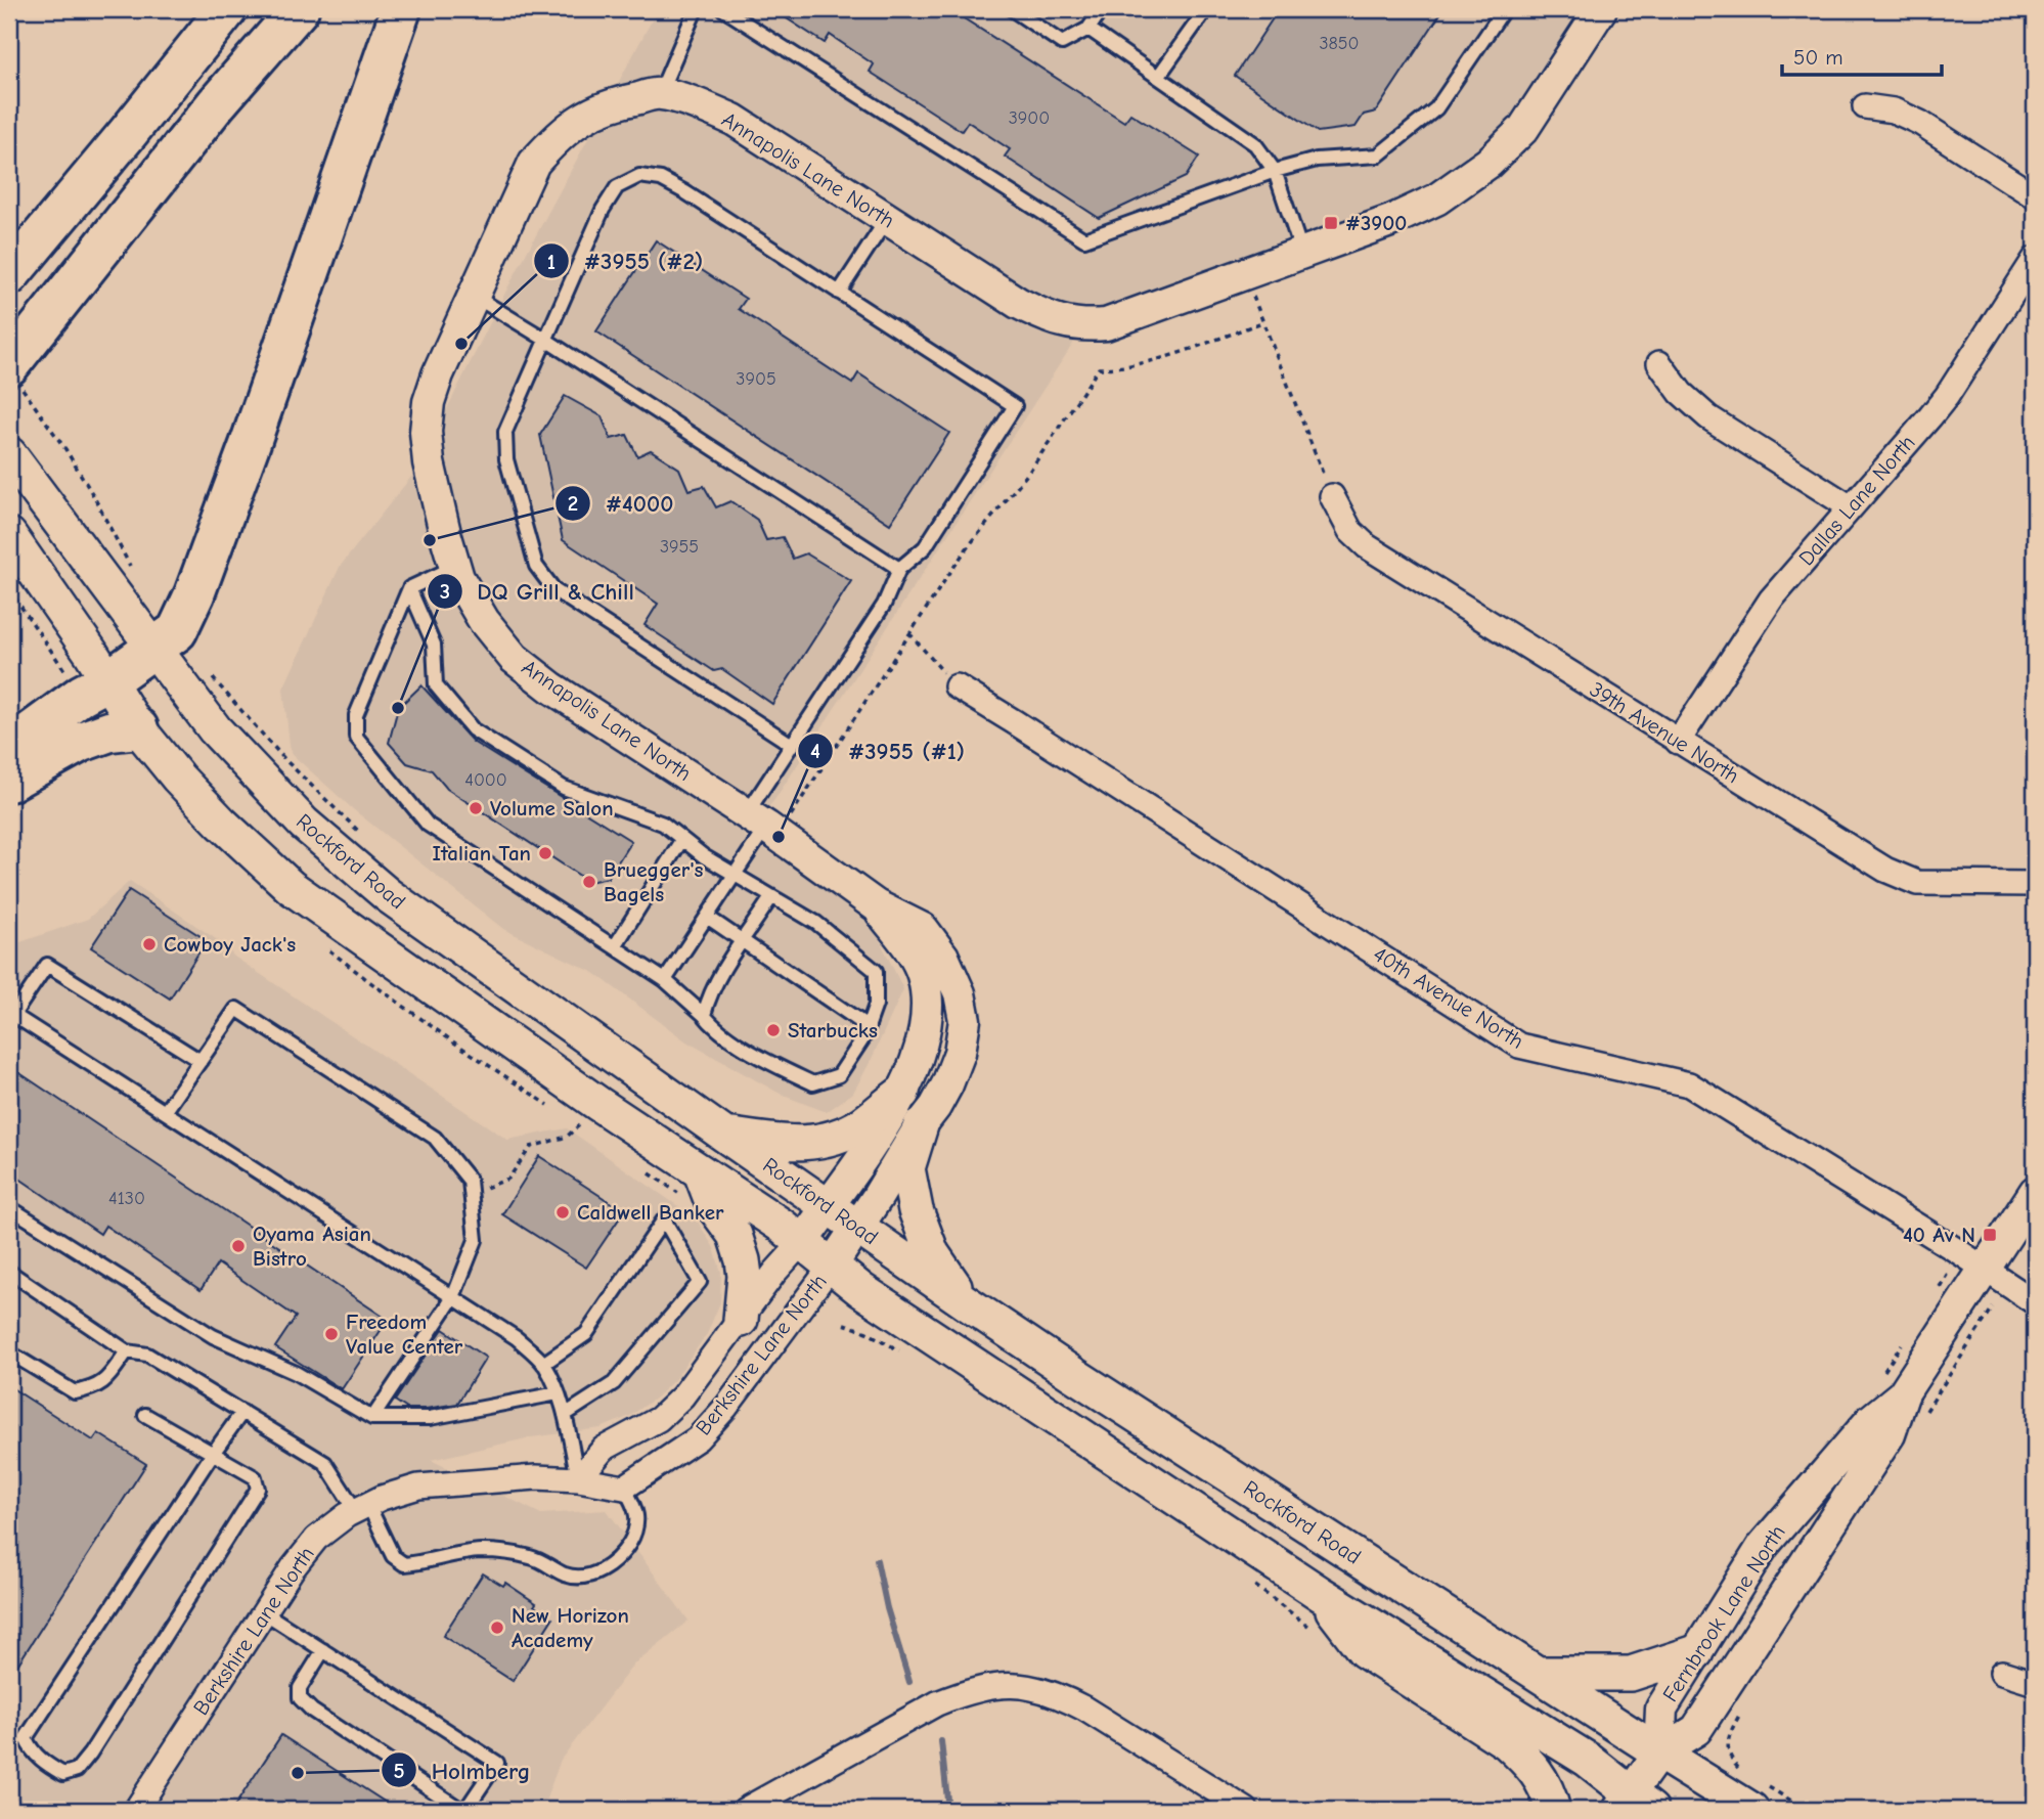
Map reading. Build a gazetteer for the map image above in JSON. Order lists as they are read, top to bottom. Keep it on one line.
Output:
{"streets":{"main road":["Rockford Road"],"street":["Annapolis Lane North","Dallas Lane North","39th Avenue North","40th Avenue North","Berkshire Lane North","Fernbrook Lane North"]},"crossings":[["Annapolis Lane North","Rockford Road"],["Annapolis Lane North","Berkshire Lane North"],["Dallas Lane North","39th Avenue North"],["Rockford Road","Berkshire Lane North"],["Rockford Road","Fernbrook Lane North"],["40th Avenue North","Fernbrook Lane North"]],"places":{"transit":["#3900","40 Av N"],"other":["#3955 (#2)","#4000","DQ Grill & Chill","Volume Salon","#3955 (#1)","Italian Tan","Bruegger's Bagels","Cowboy Jack's","Starbucks","Caldwell Banker","Oyama Asian Bistro","Freedom Value Center","New Horizon Academy","Holmberg"]},"house_numbers":["3850","3900","3905","3955","4000","4130"],"scale_bar":"50 m"}
